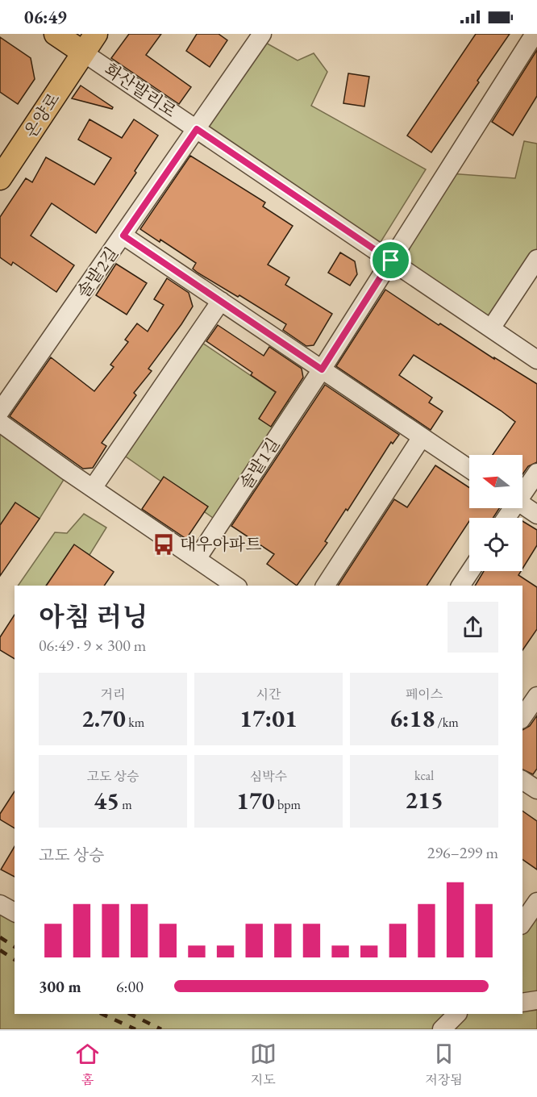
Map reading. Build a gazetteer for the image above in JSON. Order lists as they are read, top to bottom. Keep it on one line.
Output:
{"streets":{"main road":["온양로"],"street":["화산발리로","솔밭2길","솔밭1길"]},"crossings":[["화산발리로","온양로"],["솔밭2길","솔밭1길"]],"places":{"bus stop":["대우아파트"]},"north":"left","page":{"status":"06:49","heading":["아침 러닝","06:49 · 9 × 300 m"],"stats":[["거리","2.70 km"],["시간","17:01"],["페이스","6:18 /km"],["고도 상승","45 m"],["심박수","170 bpm"],["kcal","215"]],"chart":["고도 상승","296–299 m"],"list":[{"name":"300 m","note":"6:00"}],"tabs":["홈","지도","저장됨"]}}
